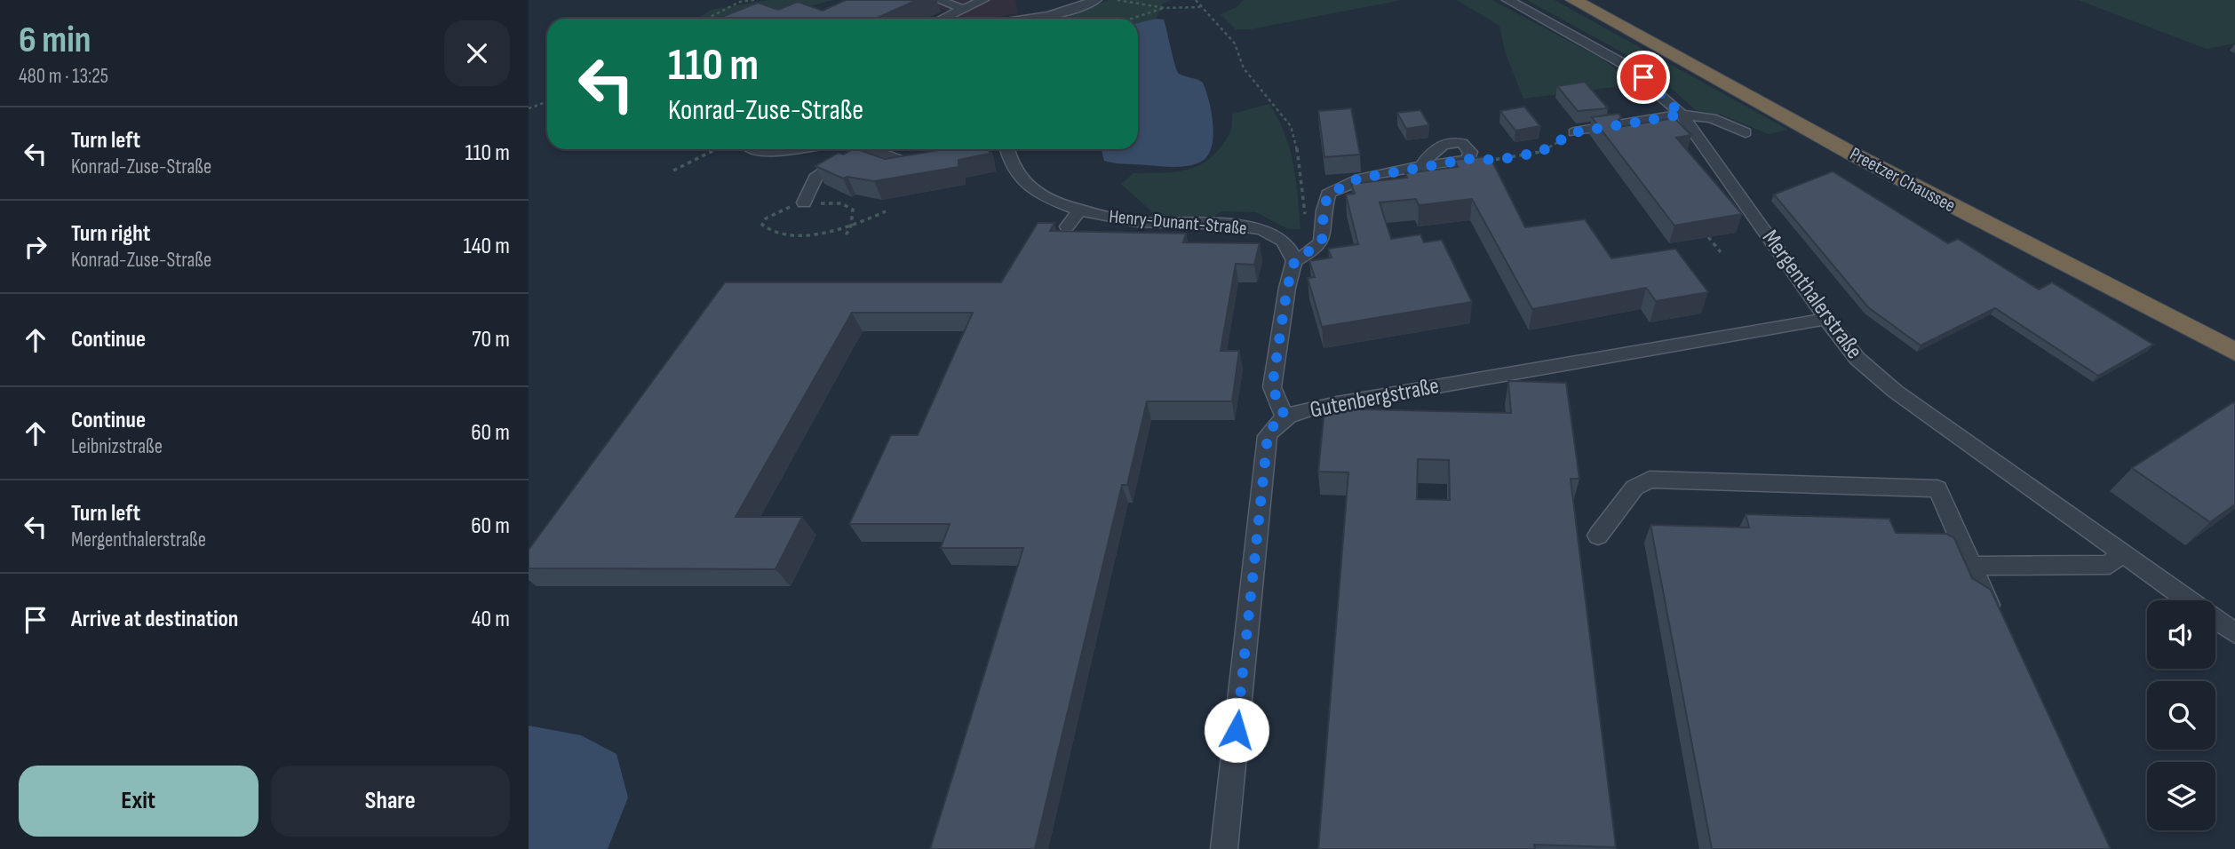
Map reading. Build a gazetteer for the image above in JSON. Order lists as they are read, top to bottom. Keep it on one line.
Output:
{"streets":{"highway":["Preetzer Chaussee"],"street":["Henry-Dunant-Straße","Mergenthalerstraße","Gutenbergstraße"]},"crossings":[["Mergenthalerstraße","Gutenbergstraße"]],"page":{"heading":["6 min","480 m · 13:25"],"turn":["110 m","Konrad-Zuse-Straße"],"list":[{"name":"Turn left","note":"Konrad-Zuse-Straße","value":"110 m"},{"name":"Turn right","note":"Konrad-Zuse-Straße","value":"140 m"},{"name":"Continue","value":"70 m"},{"name":"Continue","note":"Leibnizstraße","value":"60 m"},{"name":"Turn left","note":"Mergenthalerstraße","value":"60 m"},{"name":"Arrive at destination","value":"40 m"}],"buttons":["Exit","Share"]}}
